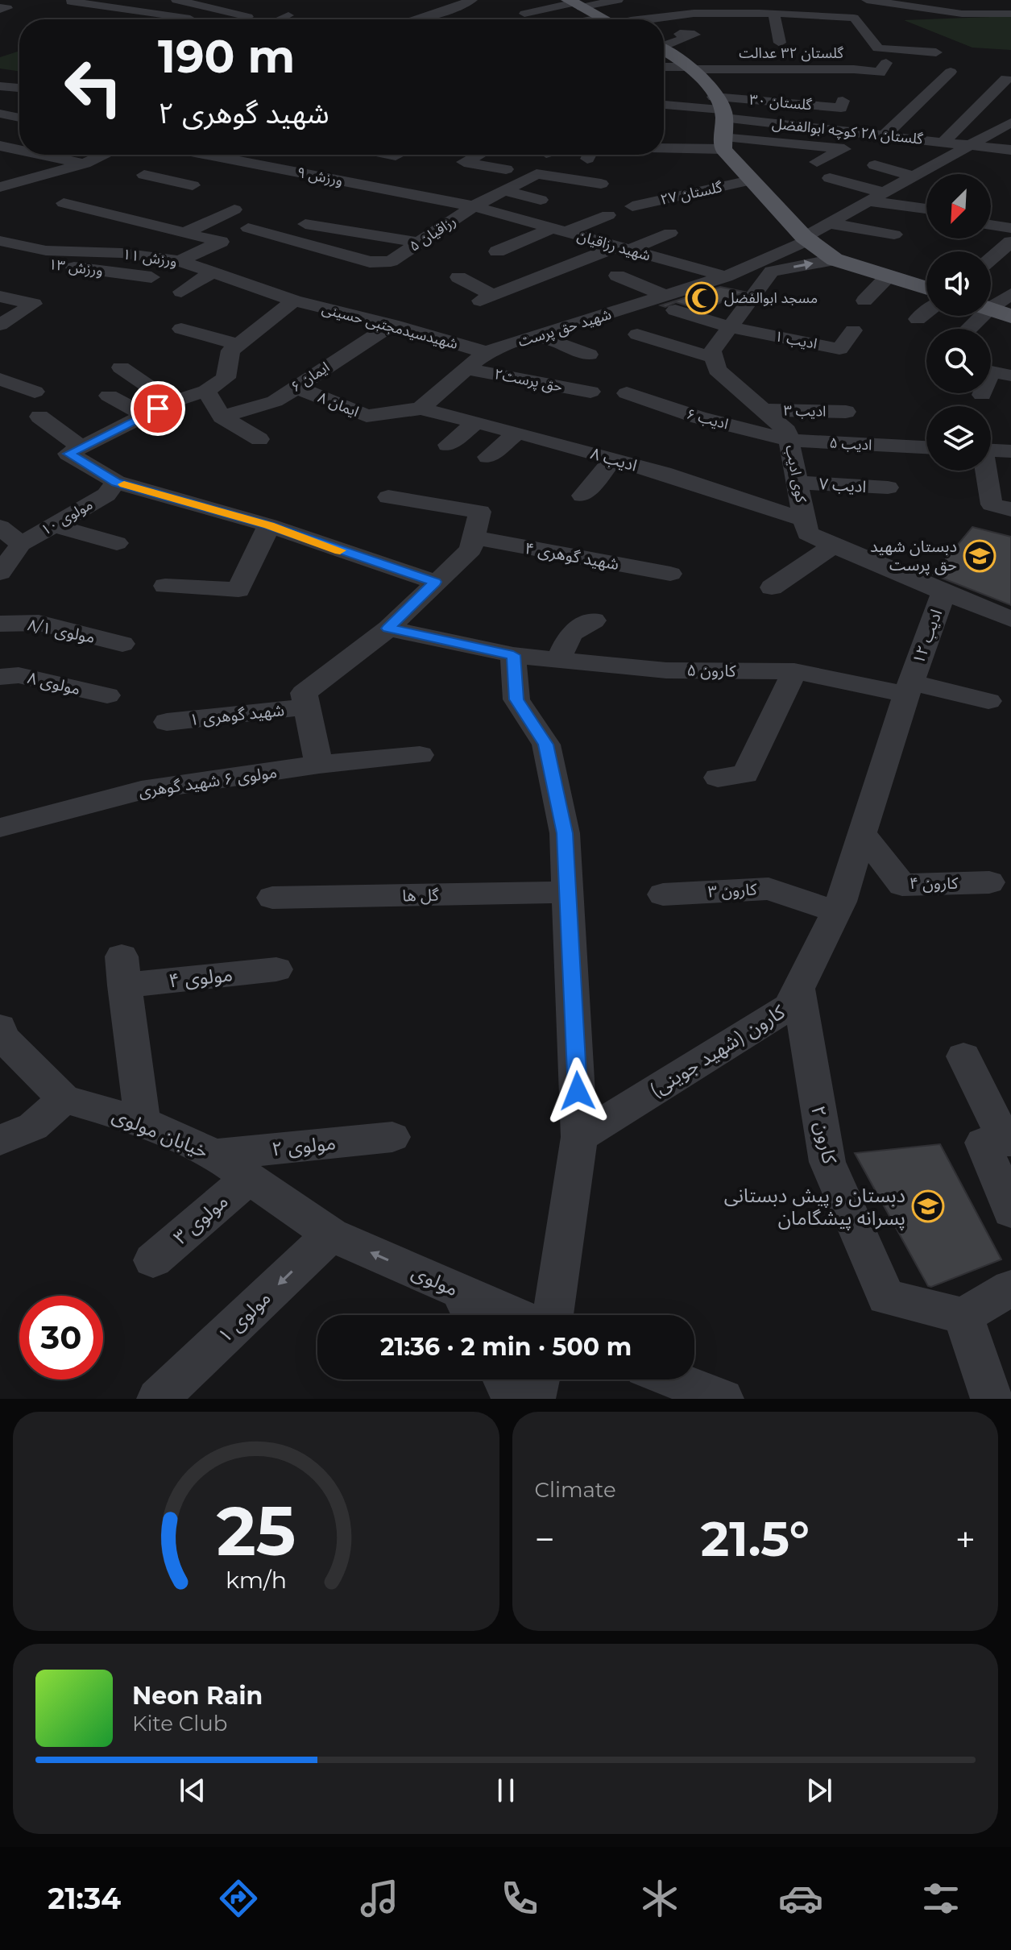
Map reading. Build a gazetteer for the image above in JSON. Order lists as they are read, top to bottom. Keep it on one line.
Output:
{"streets":{"street":["گلستان ۳۲ عدالت","گلستان ۳۰","گلستان ۲۸ کوچه ابوالفضل","ورزش ۹","گلستان ۲۷","رزاقیان ۵","شهید رزاقیان","ورزش ۱۱","ورزش ۱۳","شهیدسیدمجتبی حسینی","شهید حق پرست","ادیب ۱","ایمان ۶","حق پرست۲","ایمان ۸","ادیب ۳","ادیب ۶","ادیب ۵","ادیب ۸","کوی ادیب","ادیب ۷","مولوی ۱۰","شهید گوهری ۴","مولوی ۸/۱","ادیب ۱۲","کارون ۵","مولوی ۸","شهید گوهری ۱","مولوی ۶ شهید گوهری","کارون ۴","کارون ۳","گل ها","مولوی ۴","کارون (شهید جوینی)","خیابان مولوی","کارون ۲","مولوی ۲","مولوی ۳","مولوی","مولوی ۱"]},"crossings":[["گلستان ۳۰","گلستان ۲۸ کوچه ابوالفضل"],["ورزش ۹","رزاقیان ۵"],["ورزش ۹","شهید رزاقیان"],["رزاقیان ۵","شهید رزاقیان"],["شهید رزاقیان","شهید حق پرست"],["ورزش ۱۱","شهیدسیدمجتبی حسینی"],["شهیدسیدمجتبی حسینی","شهید حق پرست"],["شهیدسیدمجتبی حسینی","ایمان ۶"],["شهید حق پرست","ادیب ۱"],["شهید حق پرست","حق پرست۲"],["شهید حق پرست","ایمان ۸"],["شهید حق پرست","ادیب ۸"],["ایمان ۶","ایمان ۸"],["ایمان ۸","ادیب ۸"],["ادیب ۳","کوی ادیب"],["ادیب ۶","ادیب ۵"],["ادیب ۶","کوی ادیب"],["ادیب ۵","کوی ادیب"],["ادیب ۸","کوی ادیب"],["کوی ادیب","ادیب ۷"],["کوی ادیب","ادیب ۱۲"],["ادیب ۱۲","کارون ۵"],["ادیب ۱۲","کارون (شهید جوینی)"],["کارون ۵","کارون (شهید جوینی)"],["کارون ۴","کارون (شهید جوینی)"],["کارون ۳","کارون (شهید جوینی)"],["مولوی ۴","خیابان مولوی"],["کارون (شهید جوینی)","کارون ۲"],["خیابان مولوی","مولوی ۲"],["خیابان مولوی","مولوی ۳"],["خیابان مولوی","مولوی"],["خیابان مولوی","مولوی ۱"],["مولوی","مولوی ۱"]],"one_way":["مولوی","مولوی ۱"],"places":{"mosque":["مسجد ابوالفضل"],"school or university":["دبستان شهید حق پرست","دبستان و پیش دبستانی پسرانه پیشگامان"]},"north":"bottom left","page":{"turn":["190 m","شهید گوهری ۲"],"limit":"30","trip":"21:36 · 2 min · 500 m","tile":"Climate","heat":["−","21.5°","+"],"song":["Neon Rain","Kite Club"],"tabs":"21:34","gauge":["25","km/h"]}}
